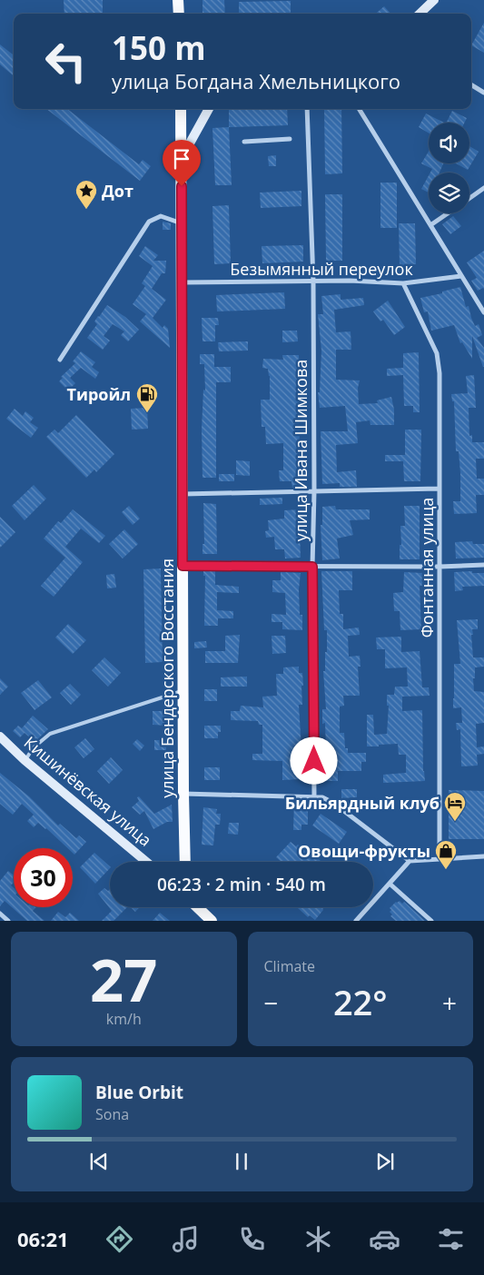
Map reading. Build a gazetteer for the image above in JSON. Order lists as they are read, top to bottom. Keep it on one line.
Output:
{"streets":{"main road":["улица Бендерского Восстания"],"street":["Безымянный переулок","улица Ивана Шимкова","Фонтанная улица","Кишинёвская улица"]},"crossings":[["Безымянный переулок","улица Ивана Шимкова"],["Безымянный переулок","Фонтанная улица"],["Безымянный переулок","улица Бендерского Восстания"]],"places":{"place":["Дот"],"fuel station":["Тиройл"],"hotel":["Бильярдный клуб"],"shop":["Овощи-фрукты"]},"page":{"turn":["150 m","улица Богдана Хмельницкого"],"limit":"30","trip":"06:23 · 2 min · 540 m","tile":[["27","km/h"],"Climate"],"heat":["−","22°","+"],"song":["Blue Orbit","Sona"],"tabs":"06:21"}}
